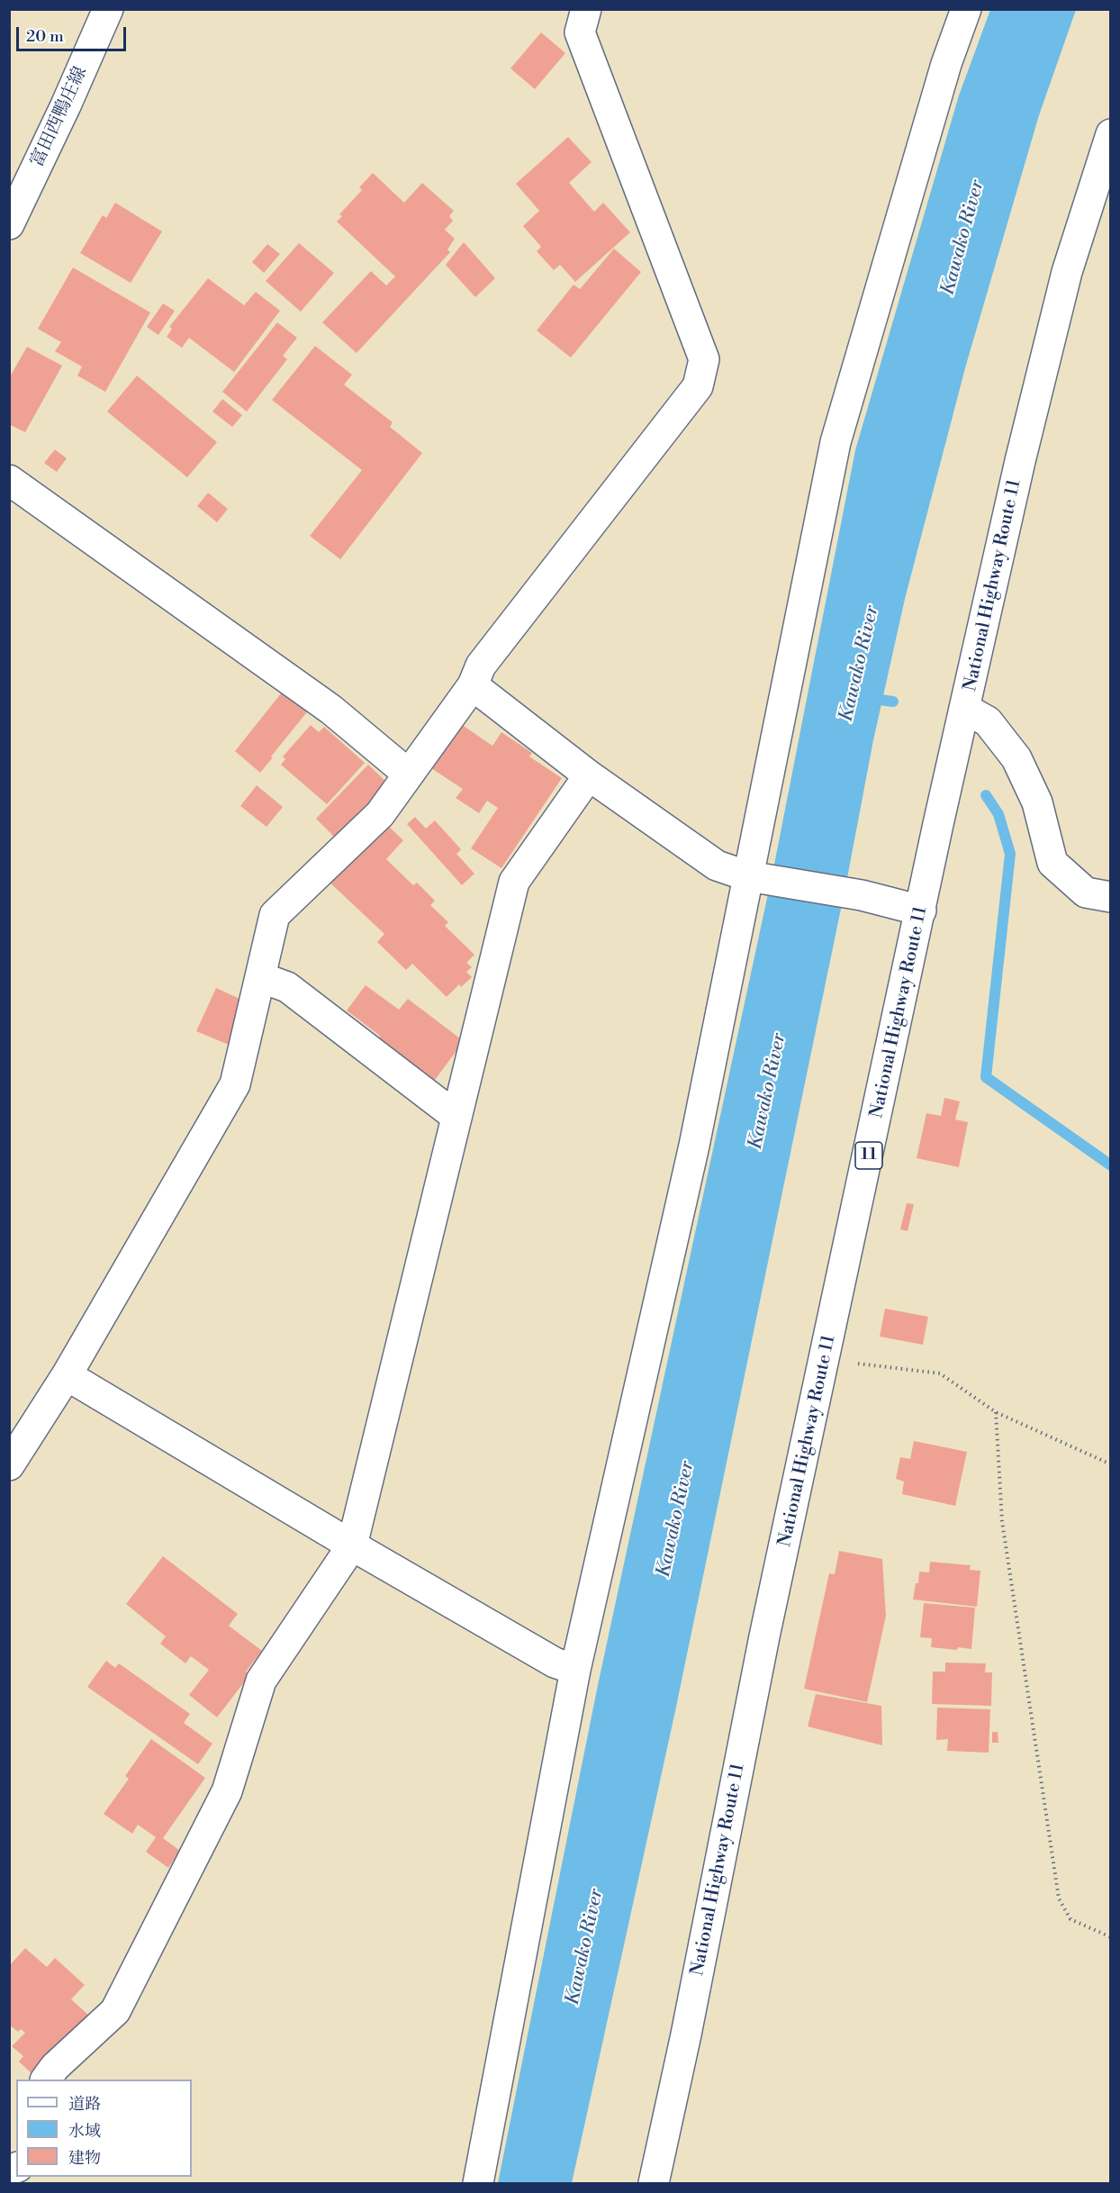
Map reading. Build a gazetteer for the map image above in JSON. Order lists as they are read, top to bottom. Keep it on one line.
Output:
{"streets":{"main road":["富田西鴨庄線","National Highway Route 11","11"]},"water":["Kawako River"],"legend":["道路","水域","建物"],"scale_bar":"20 m"}
